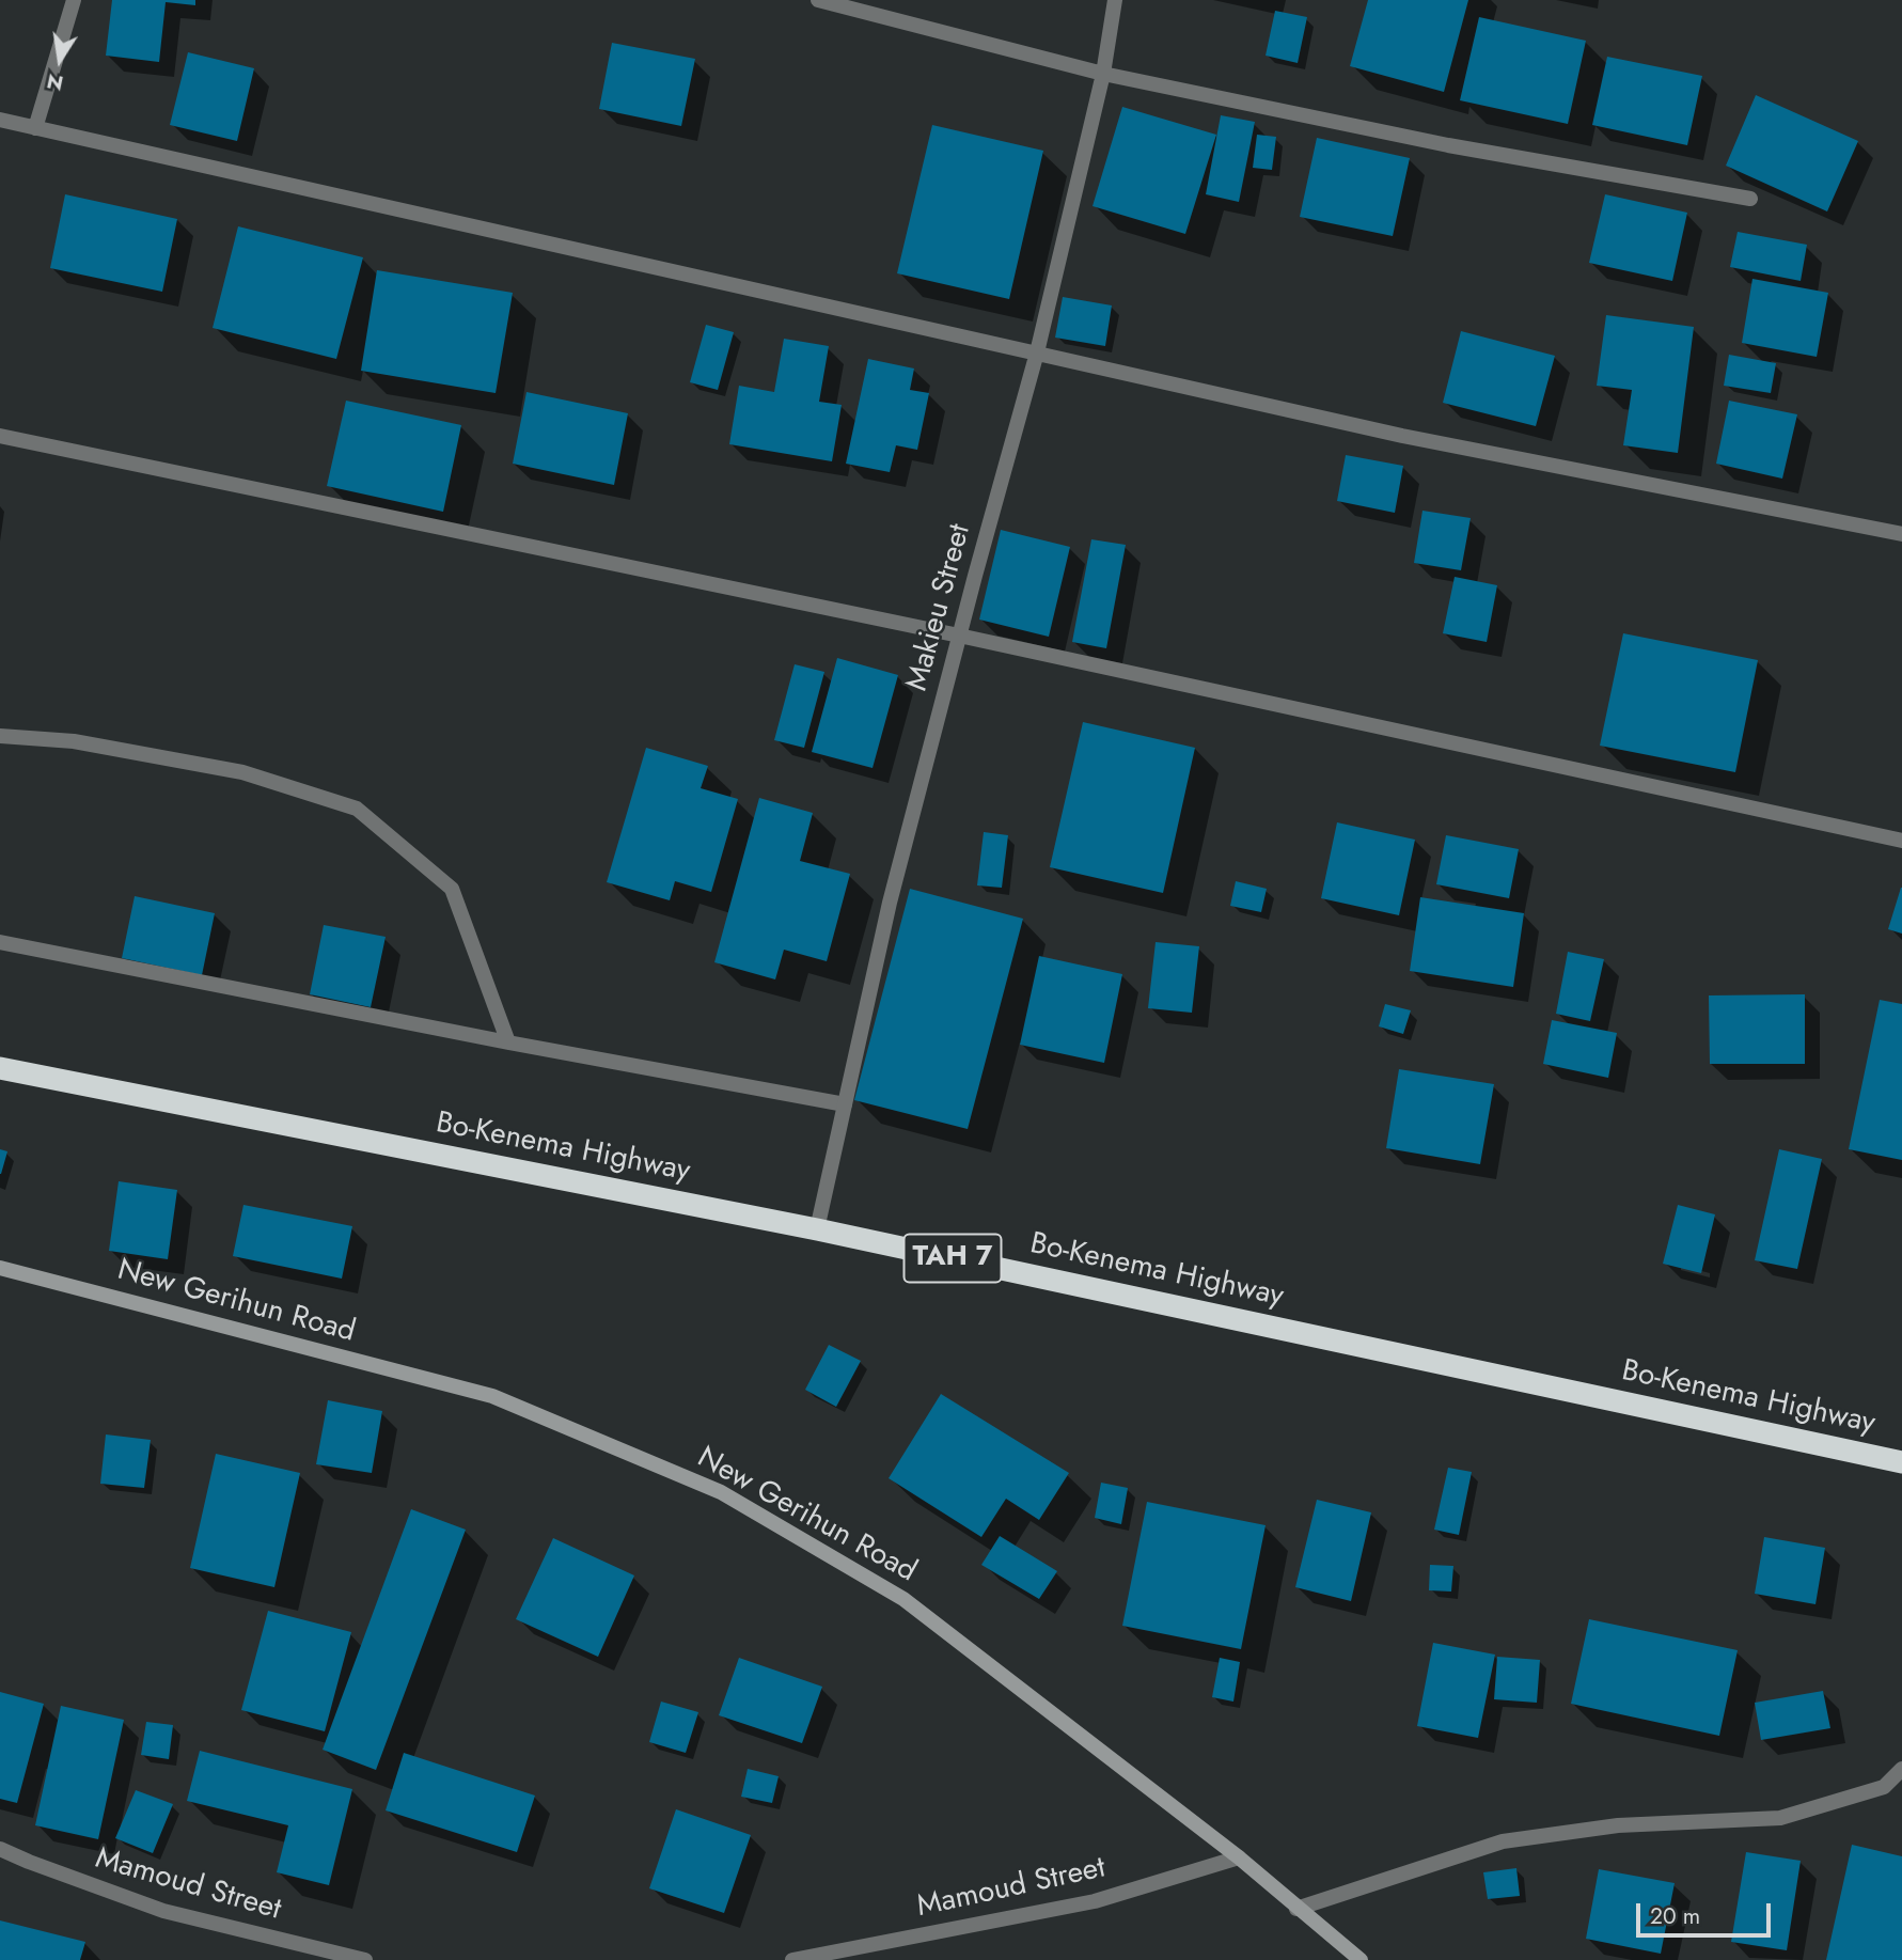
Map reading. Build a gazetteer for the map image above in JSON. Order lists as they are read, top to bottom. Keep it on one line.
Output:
{"streets":{"highway":["Bo-Kenema Highway","TAH 7"],"street":["Makieu Street","New Gerihun Road","Mamoud Street"]},"crossings":[["Makieu Street","Bo-Kenema Highway"],["New Gerihun Road","Mamoud Street"]],"scale_bar":"20 m","north":"bottom"}
